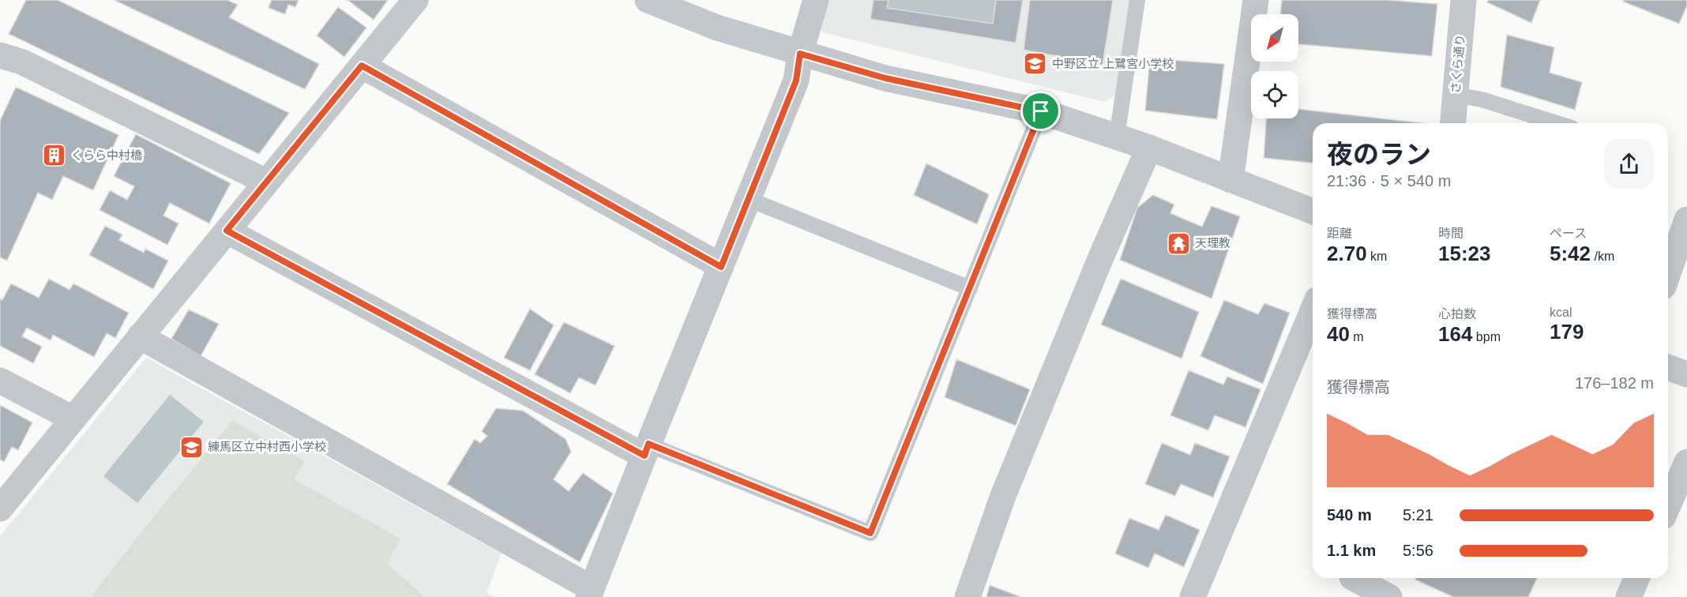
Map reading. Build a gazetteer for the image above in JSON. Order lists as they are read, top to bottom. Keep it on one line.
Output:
{"streets":{"street":["さくら通り"]},"places":{"school or university":["中野区立 上鷺宮小学校","練馬区立中村西小学校"],"building":["くらら中村橋"],"temple":["天理教"]},"north":"bottom left","page":{"heading":["夜のラン","21:36 · 5 × 540 m"],"stats":[["距離","2.70 km"],["時間","15:23"],["ペース","5:42 /km"],["獲得標高","40 m"],["心拍数","164 bpm"],["kcal","179"]],"chart":["獲得標高","176–182 m"],"list":[{"name":"540 m","note":"5:21"},{"name":"1.1 km","note":"5:56"}]}}
